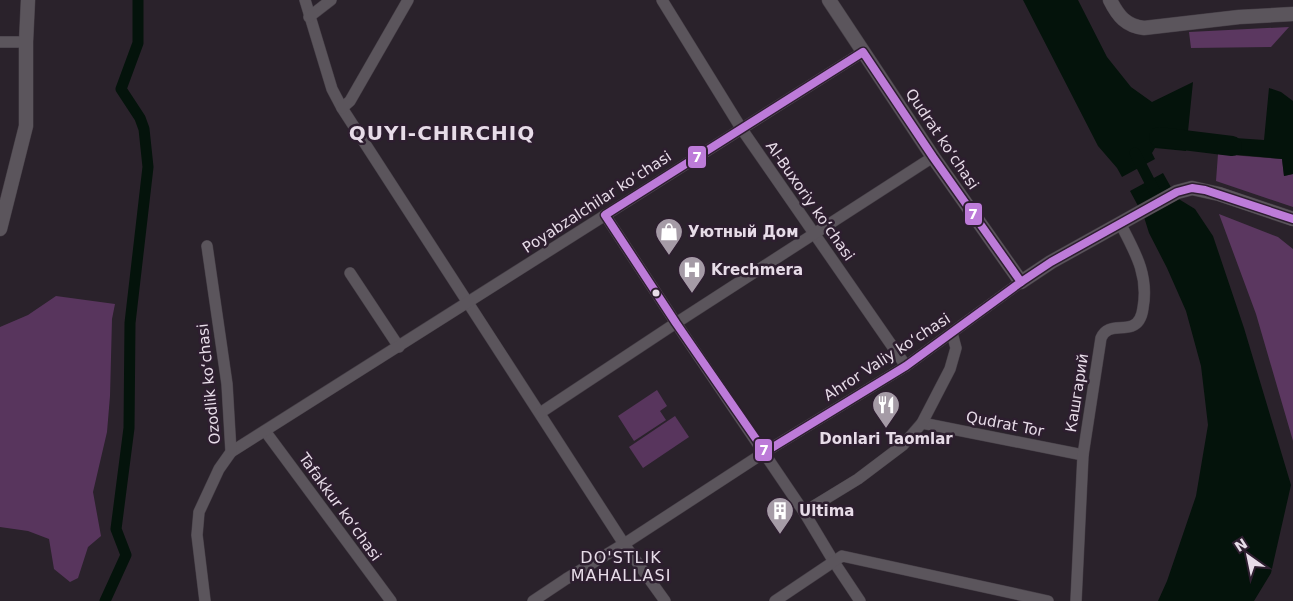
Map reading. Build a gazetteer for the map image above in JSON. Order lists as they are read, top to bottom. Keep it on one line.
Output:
{"streets":{"street":["Qudrat ko‘chasi","Al-Buxoriy ko‘chasi","Poyabzalchilar ko‘chasi","Ahror Valiy koʻchasi","Ozodlik ko‘chasi","Кашгарий","Qudrat Tor","Tafakkur ko‘chasi"]},"crossings":[["Qudrat ko‘chasi","Poyabzalchilar ko‘chasi"],["Qudrat ko‘chasi","Ahror Valiy koʻchasi"],["Al-Buxoriy ko‘chasi","Poyabzalchilar ko‘chasi"],["Al-Buxoriy ko‘chasi","Ahror Valiy koʻchasi"],["Poyabzalchilar ko‘chasi","Ozodlik ko‘chasi"],["Poyabzalchilar ko‘chasi","Tafakkur ko‘chasi"],["Кашгарий","Qudrat Tor"]],"districts":["QUYI-CHIRCHIQ","DO'STLIK MAHALLASI"],"places":{"shop":["Уютный Дом"],"hospital":["Krechmera"],"restaurant":["Donlari Taomlar"],"building":["Ultima"]},"lines":["transit line 7"],"north":"top left"}
